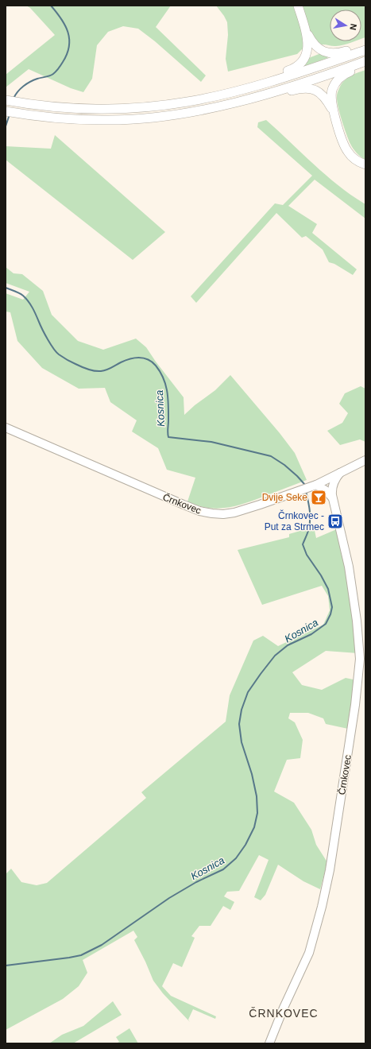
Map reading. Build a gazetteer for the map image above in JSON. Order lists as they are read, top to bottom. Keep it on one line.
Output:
{"streets":{"main road":["Črnkovec"]},"districts":["ČRNKOVEC"],"water":["Kosnica"],"places":{"bar":["Dvije Seke"],"bus stop":["Črnkovec - Put za Strmec"]},"north":"right"}
